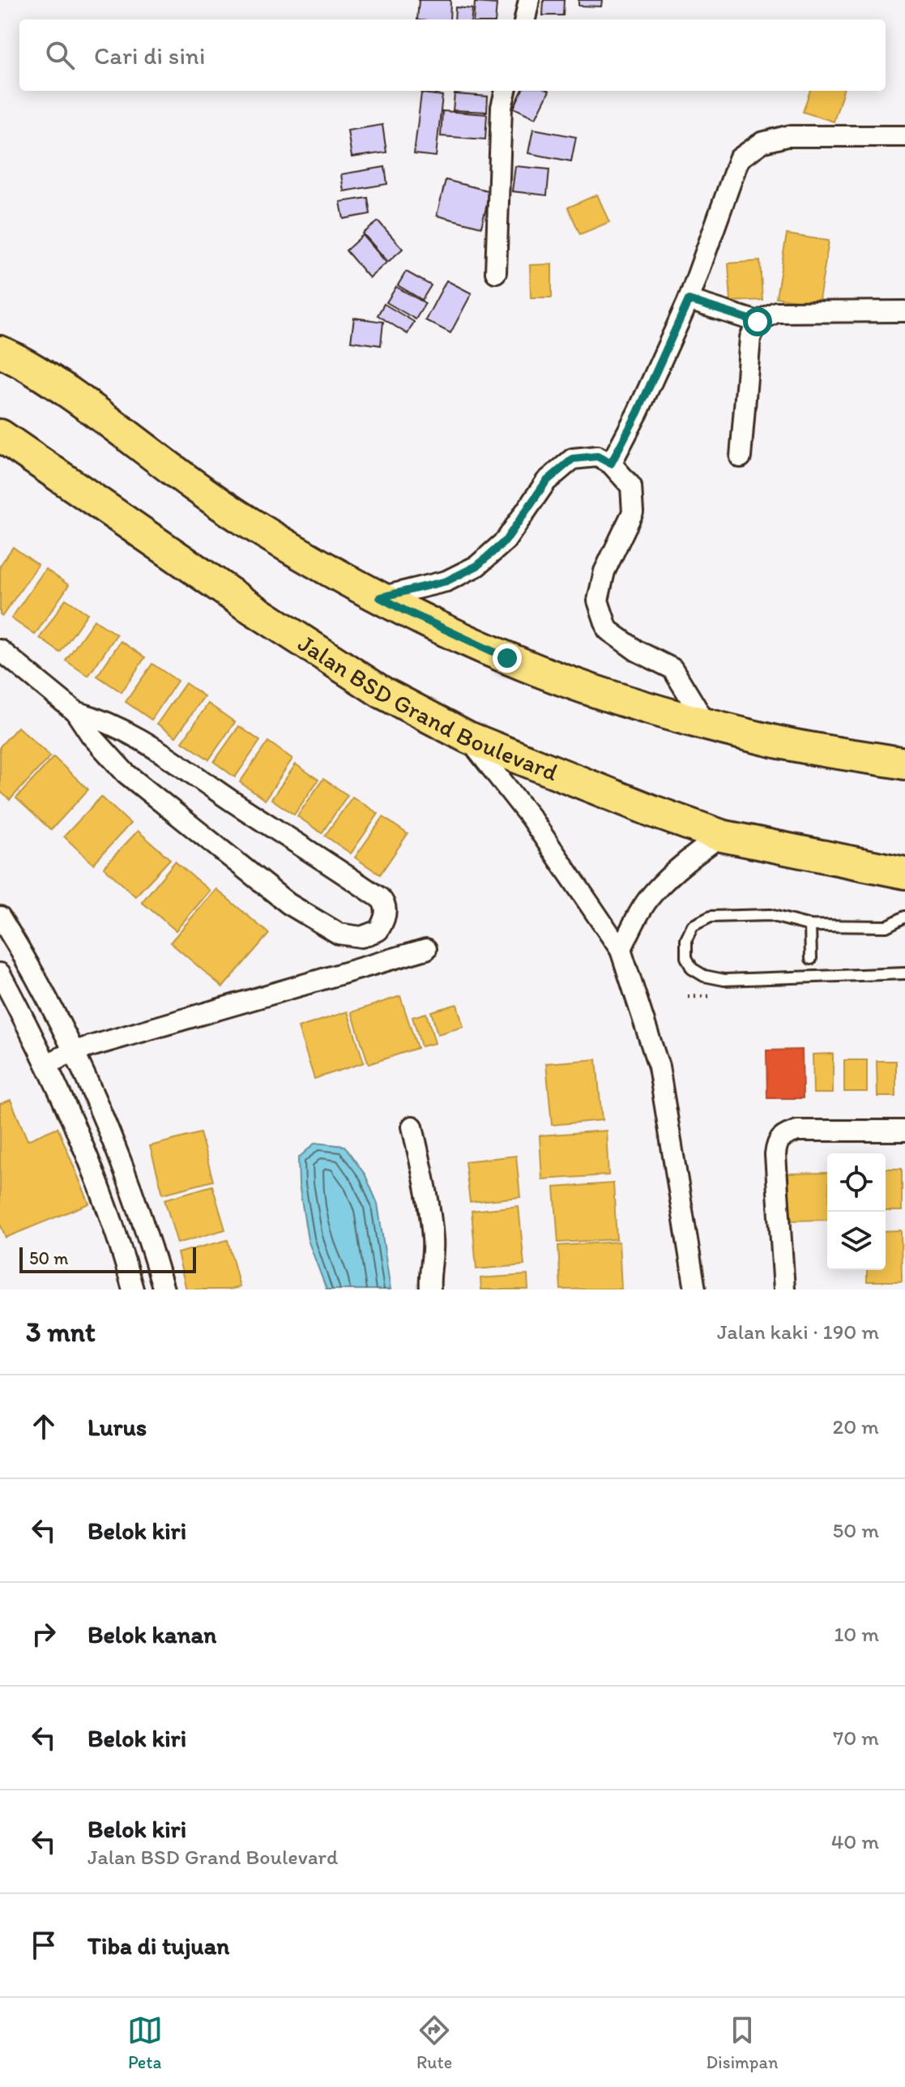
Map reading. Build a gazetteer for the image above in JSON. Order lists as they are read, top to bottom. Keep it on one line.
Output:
{"streets":{"main road":["Jalan BSD Grand Boulevard"]},"scale_bar":"50 m","page":{"search":"Cari di sini","scale":"50 m","heading":["3 mnt","Jalan kaki · 190 m"],"list":[["Lurus","20 m"],["Belok kiri","50 m"],["Belok kanan","10 m"],["Belok kiri","70 m"],["Belok kiri","Jalan BSD Grand Boulevard","40 m"],"Tiba di tujuan"],"nav":["Peta","Rute","Disimpan"]}}
